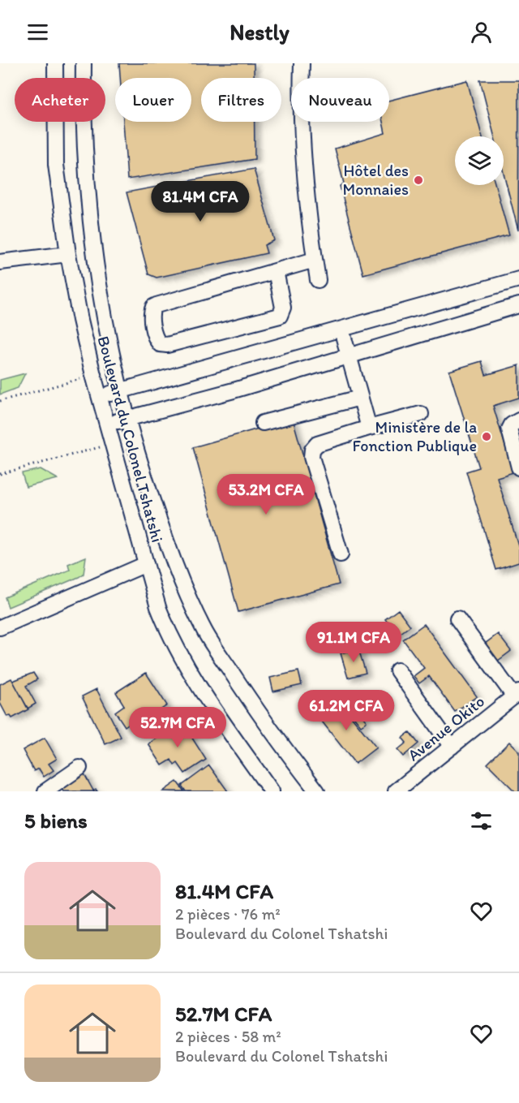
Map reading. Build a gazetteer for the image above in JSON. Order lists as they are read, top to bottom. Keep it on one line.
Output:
{"streets":{"street":["Boulevard du Colonel Tshatshi","Avenue Okito"]},"places":["Hôtel des Monnaies","Ministère de la Fonction Publique"],"page":{"header":"Nestly","chip":["Acheter","Louer","Filtres","Nouveau"],"price":["81.4M CFA","53.2M CFA","91.1M CFA","61.2M CFA","52.7M CFA"],"heading":"5 biens","list":[{"name":"81.4M CFA","note":"2 pièces · 76 m² · Boulevard du Colonel Tshatshi"},{"name":"52.7M CFA","note":"2 pièces · 58 m² · Boulevard du Colonel Tshatshi"}]}}
